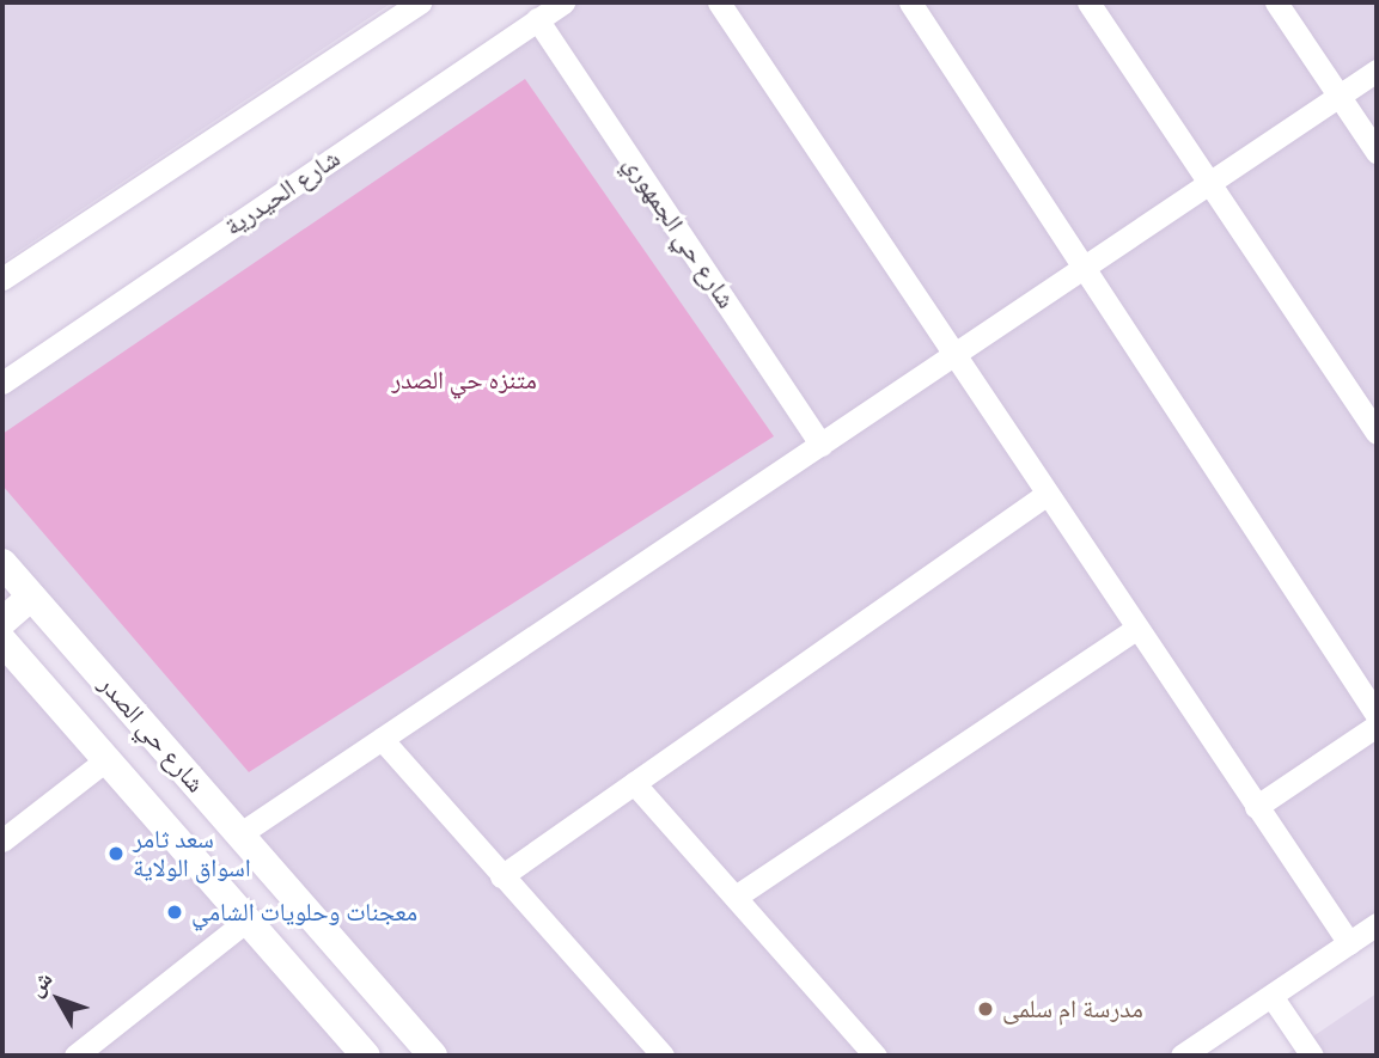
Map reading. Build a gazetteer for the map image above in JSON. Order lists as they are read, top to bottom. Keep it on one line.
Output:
{"streets":{"street":["شارع الحيدرية","شارع حي الجمهوري","شارع حي الصدر"]},"crossings":[["شارع الحيدرية","شارع حي الجمهوري"]],"parks":["متنزه حي الصدر"],"places":["سعد ثامر اسواق الولاية","معجنات وحلويات الشامي","مدرسة ام سلمى"],"north":"top left"}
